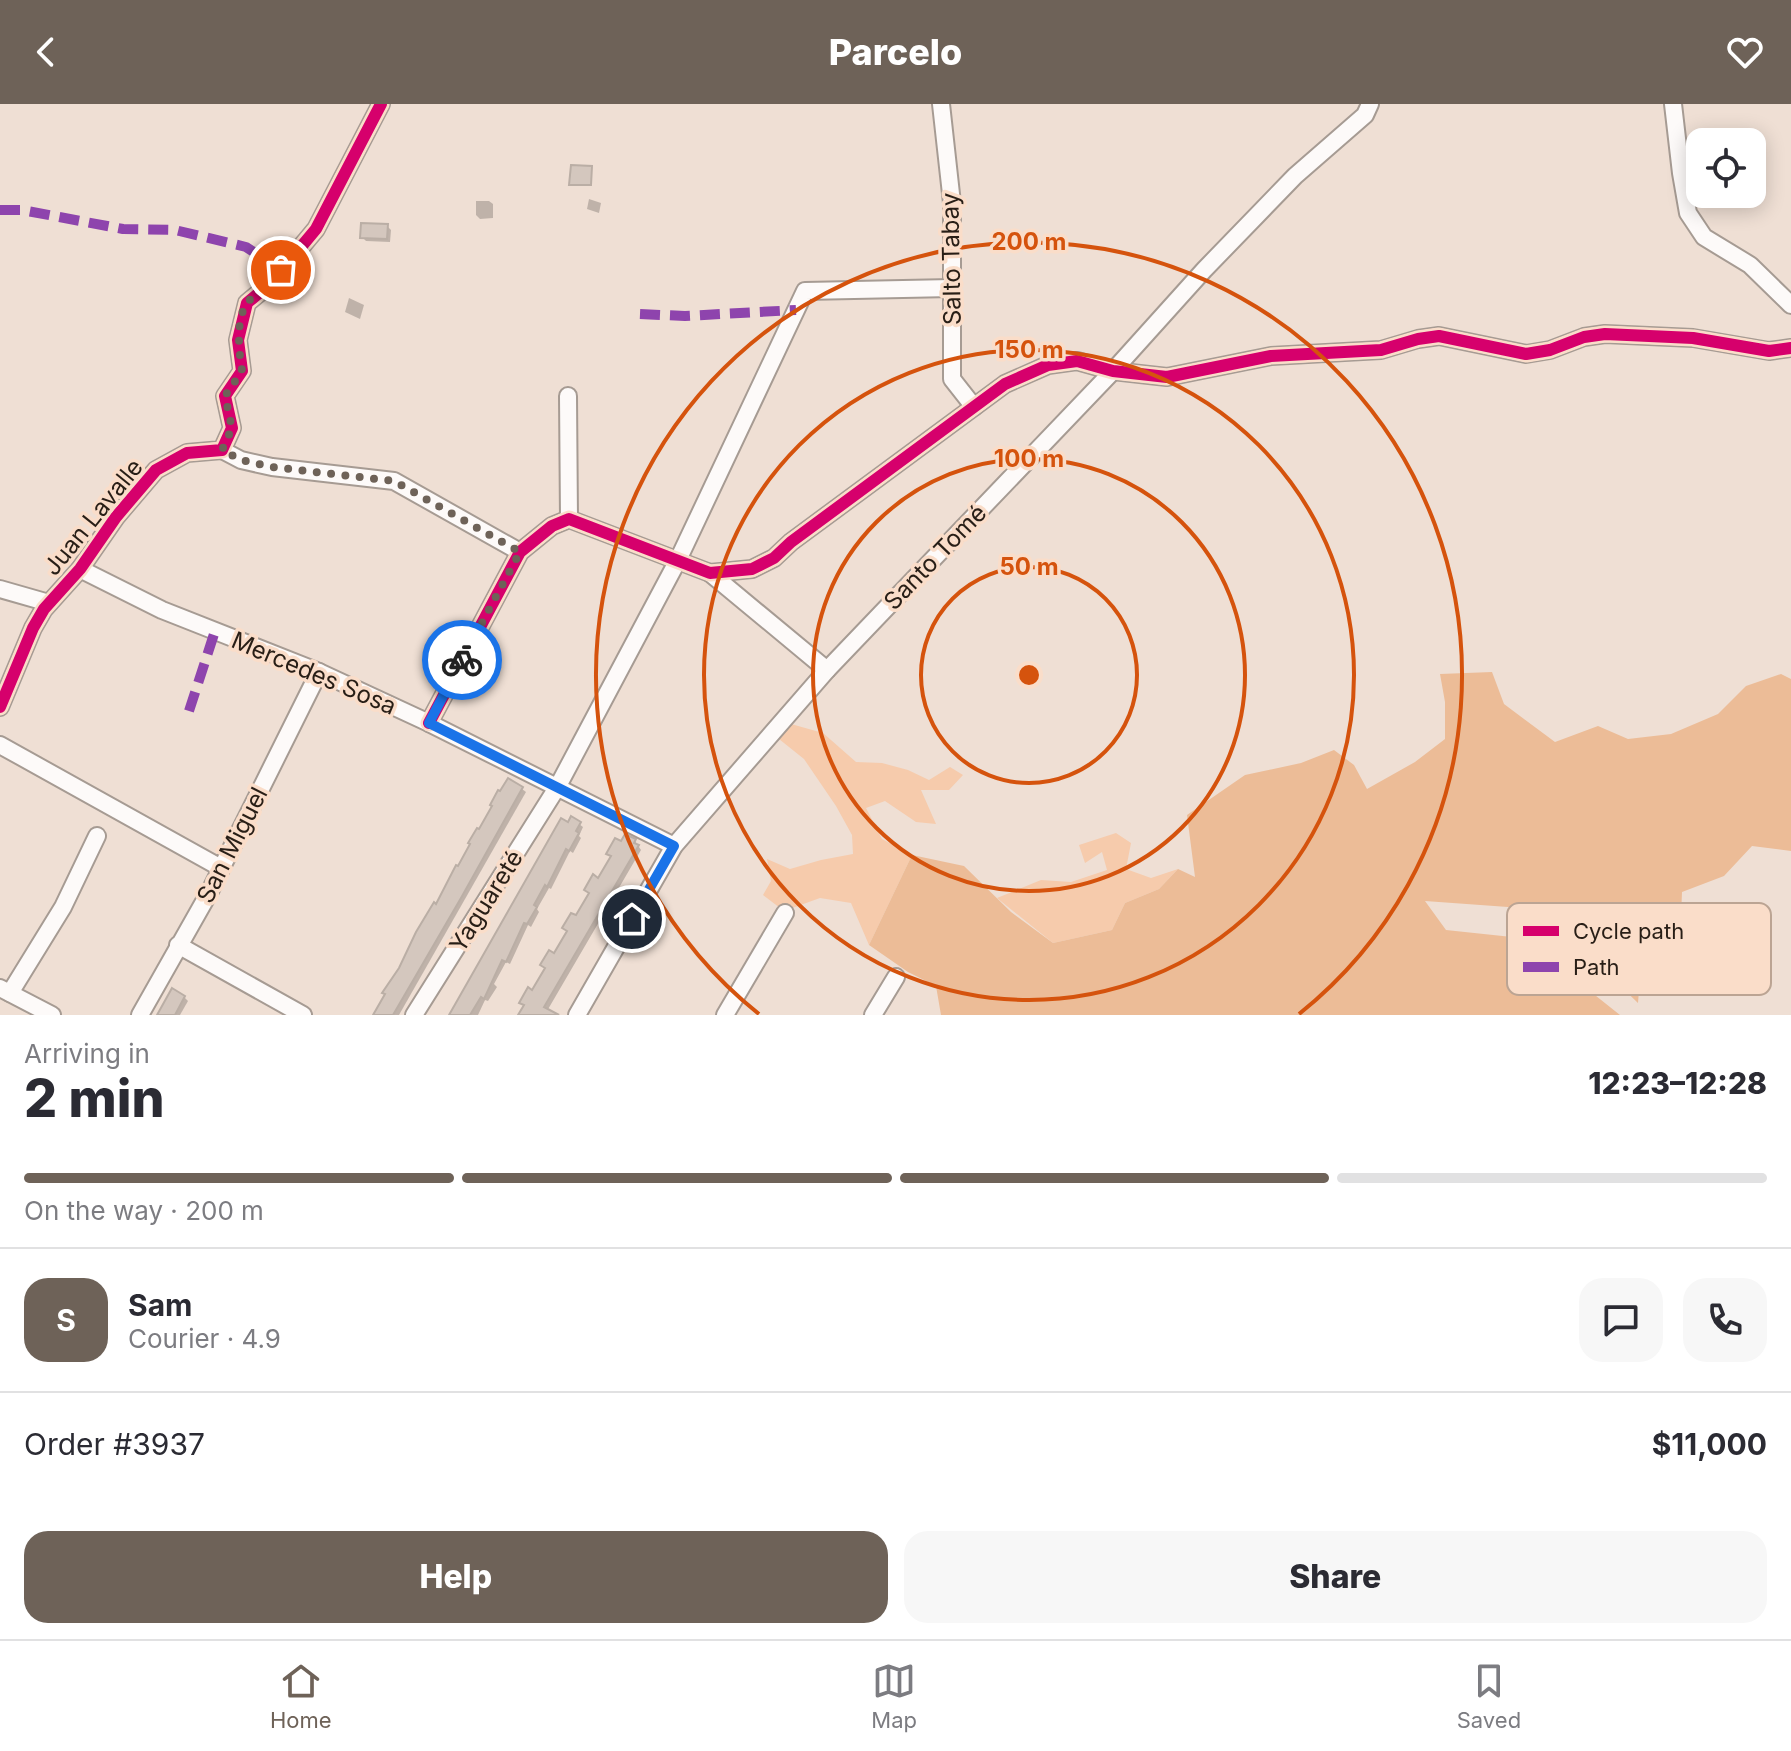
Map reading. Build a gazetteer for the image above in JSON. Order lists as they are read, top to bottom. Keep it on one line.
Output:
{"streets":{"street":["Salto Tabay","Juan Lavalle","Santo Tomé","Mercedes Sosa","San Miguel","Yaguareté"]},"crossings":[["Salto Tabay","Yaguareté"],["Juan Lavalle","Mercedes Sosa"],["Santo Tomé","Mercedes Sosa"],["Mercedes Sosa","San Miguel"],["Mercedes Sosa","Yaguareté"]],"legend":["Cycle path","Path"],"page":{"header":"Parcelo","heading":["2 min","Arriving in","12:23–12:28"],"panel":["Sam","Courier · 4.9","Order #3937","$11,000"],"bar":"On the way · 200 m","round":"S","buttons":["Help","Share"],"tabs":["Home","Map","Saved"]},"rings":["200 m","150 m","100 m","50 m"]}
